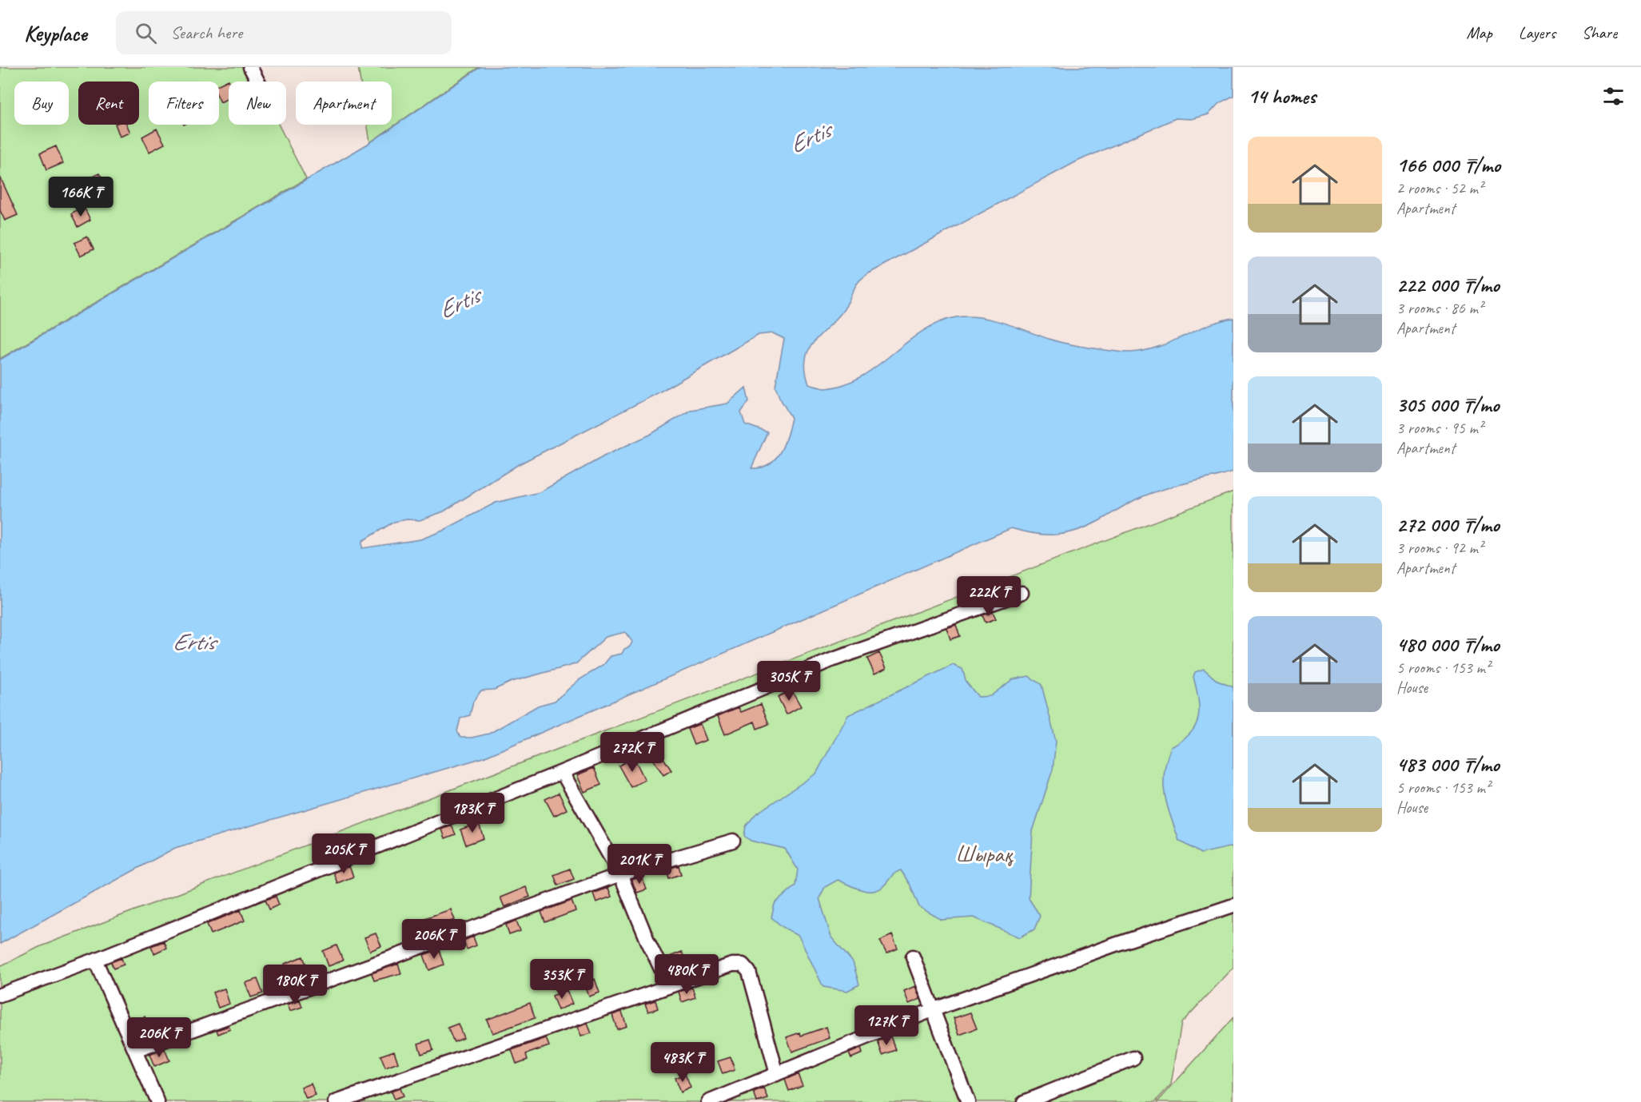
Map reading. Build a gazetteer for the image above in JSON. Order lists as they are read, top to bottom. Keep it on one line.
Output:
{"water":["Ertis"],"parks":["Шырақ"],"page":{"header":"Keyplace","search":"Search here","nav":["Map","Layers","Share"],"heading":"14 homes","chip":["Buy","Rent","Filters","New","Apartment"],"list":[{"name":"166 000 ₸/mo","note":"2 rooms · 52 m² · Apartment"},{"name":"222 000 ₸/mo","note":"3 rooms · 86 m² · Apartment"},{"name":"305 000 ₸/mo","note":"3 rooms · 95 m² · Apartment"},{"name":"272 000 ₸/mo","note":"3 rooms · 92 m² · Apartment"},{"name":"480 000 ₸/mo","note":"5 rooms · 153 m² · House"},{"name":"483 000 ₸/mo","note":"5 rooms · 153 m² · House"}],"price":["166K ₸","222K ₸","305K ₸","272K ₸","183K ₸","205K ₸","201K ₸","206K ₸","480K ₸","353K ₸","180K ₸","127K ₸","206K ₸","483K ₸"]}}
